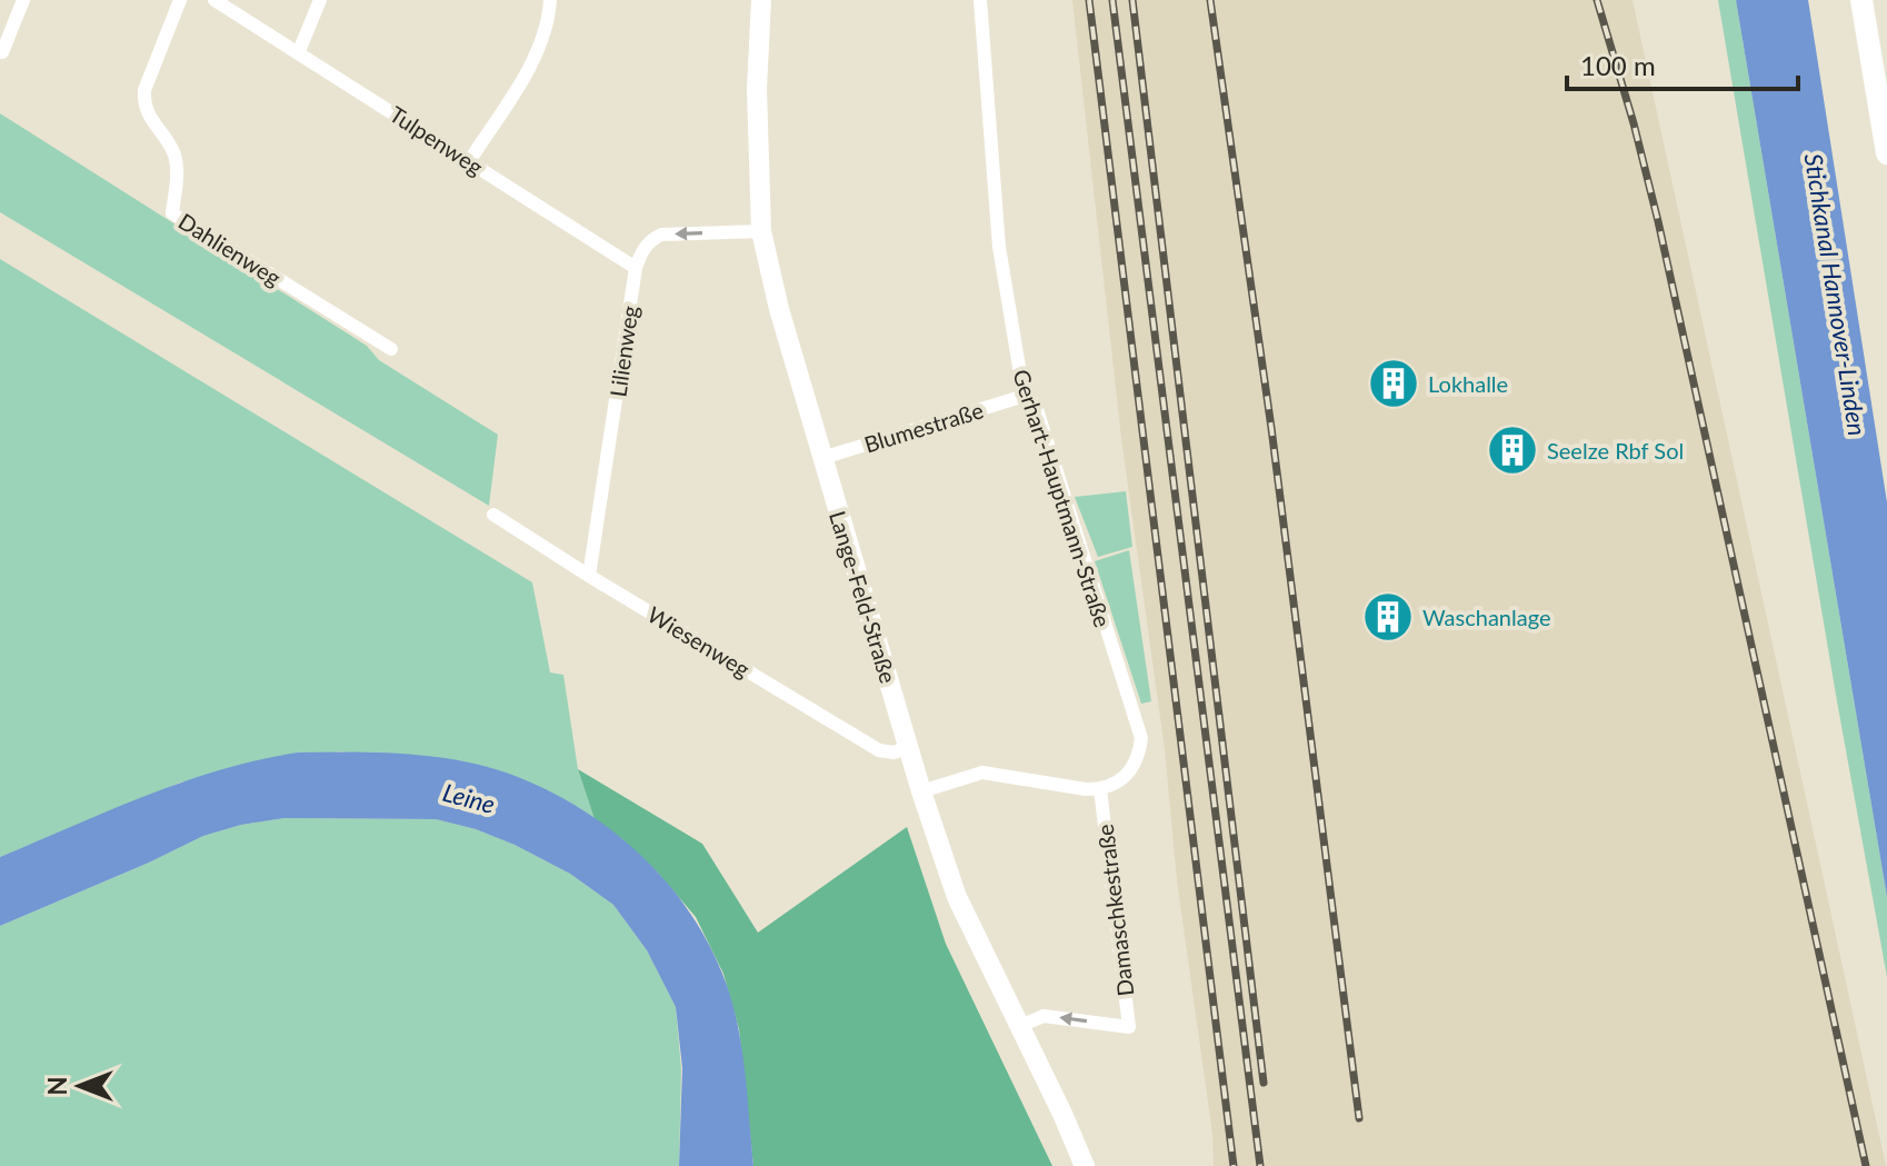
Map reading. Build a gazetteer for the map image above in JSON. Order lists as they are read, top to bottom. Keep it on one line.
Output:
{"streets":{"street":["Tulpenweg","Dahlienweg","Lilienweg","Blumestraße","Gerhart-Hauptmann-Straße","Lange-Feld-Straße","Wiesenweg","Damaschkestraße"]},"crossings":[["Tulpenweg","Lilienweg"],["Lilienweg","Lange-Feld-Straße"],["Lilienweg","Wiesenweg"],["Blumestraße","Gerhart-Hauptmann-Straße"],["Blumestraße","Lange-Feld-Straße"],["Gerhart-Hauptmann-Straße","Damaschkestraße"],["Lange-Feld-Straße","Wiesenweg"],["Lange-Feld-Straße","Damaschkestraße"]],"water":["Stichkanal Hannover-Linden","Leine"],"places":{"building":["Lokhalle","Seelze Rbf Sol","Waschanlage"]},"scale_bar":"100 m","north":"left"}
